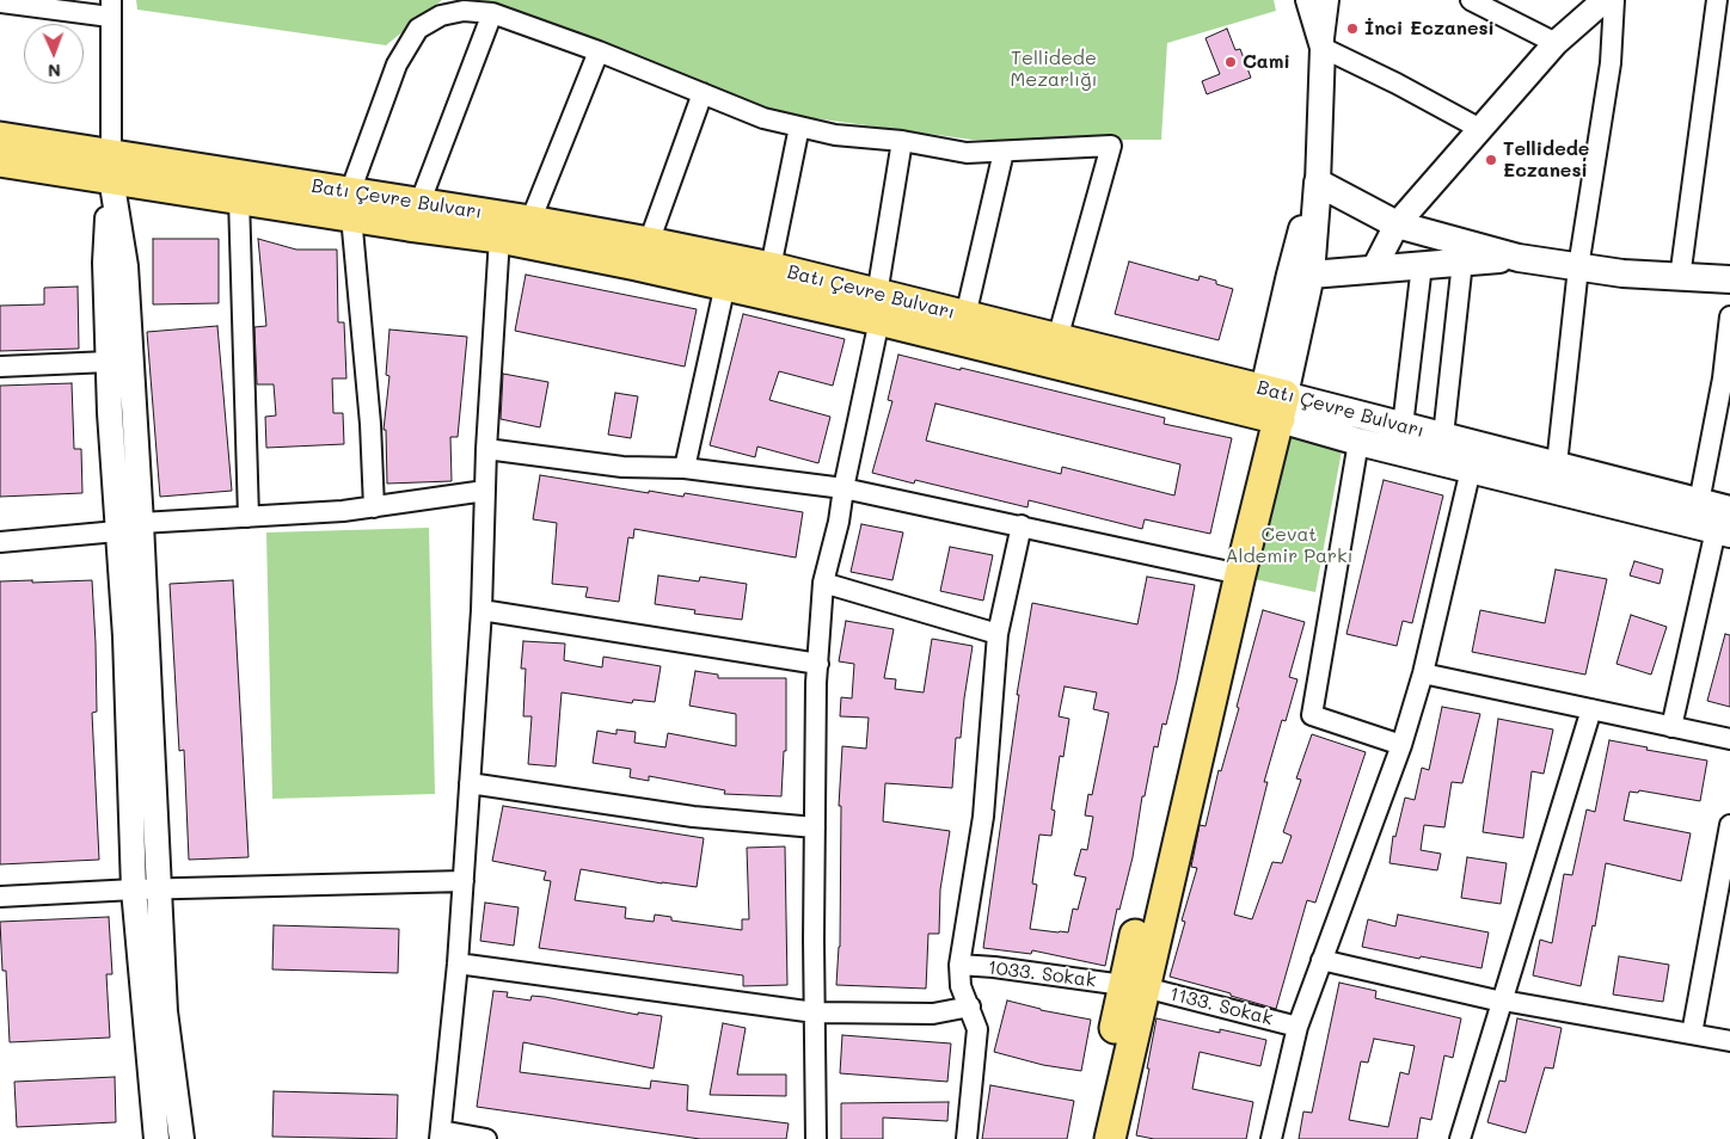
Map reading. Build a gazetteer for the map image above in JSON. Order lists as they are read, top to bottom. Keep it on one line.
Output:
{"streets":{"main road":["Batı Çevre Bulvarı"],"street":["1033. Sokak","1133. Sokak"]},"crossings":[["1033. Sokak","1133. Sokak"]],"parks":["Tellidede Mezarlığı","Cevat Aldemir Parkı"],"places":["İnci Eczanesi","Cami","Tellidede Eczanesi"],"north":"bottom"}
